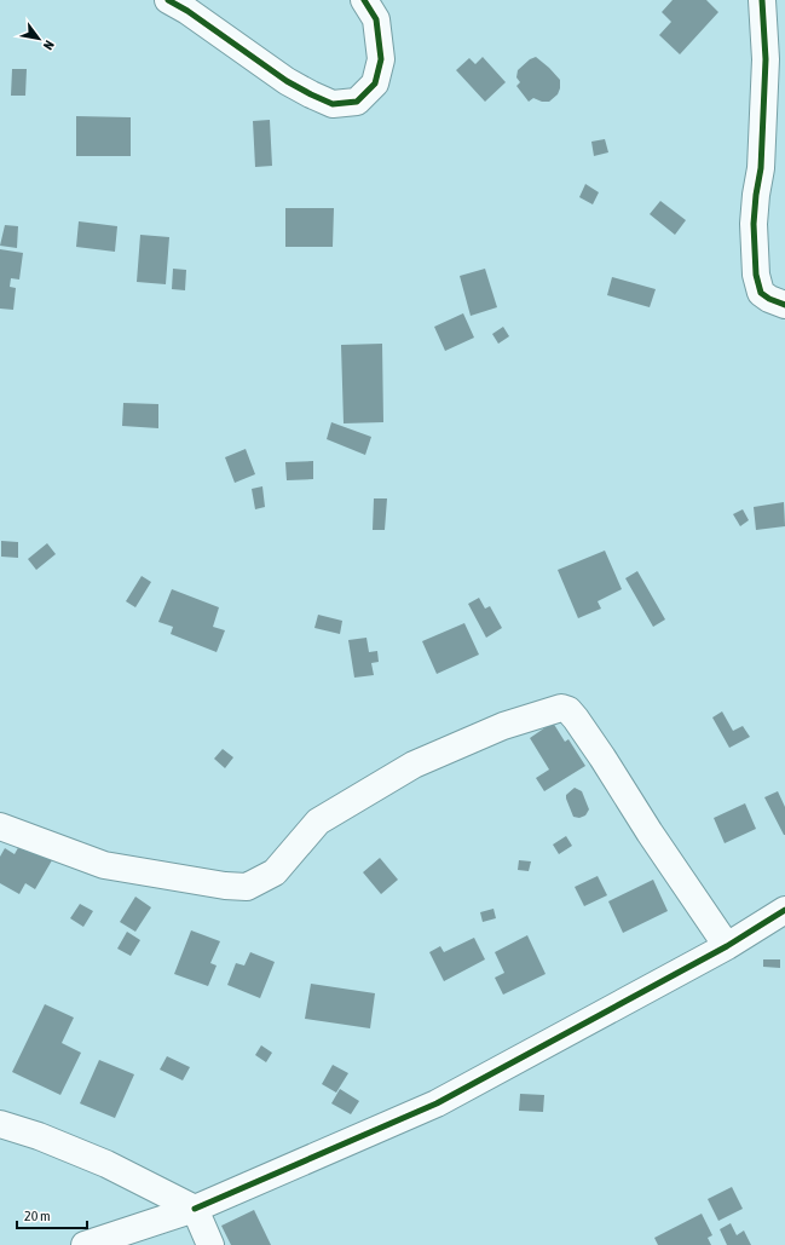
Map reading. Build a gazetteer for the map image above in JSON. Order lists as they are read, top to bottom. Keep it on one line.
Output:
{"scale_bar":"20 m","north":"bottom right"}
